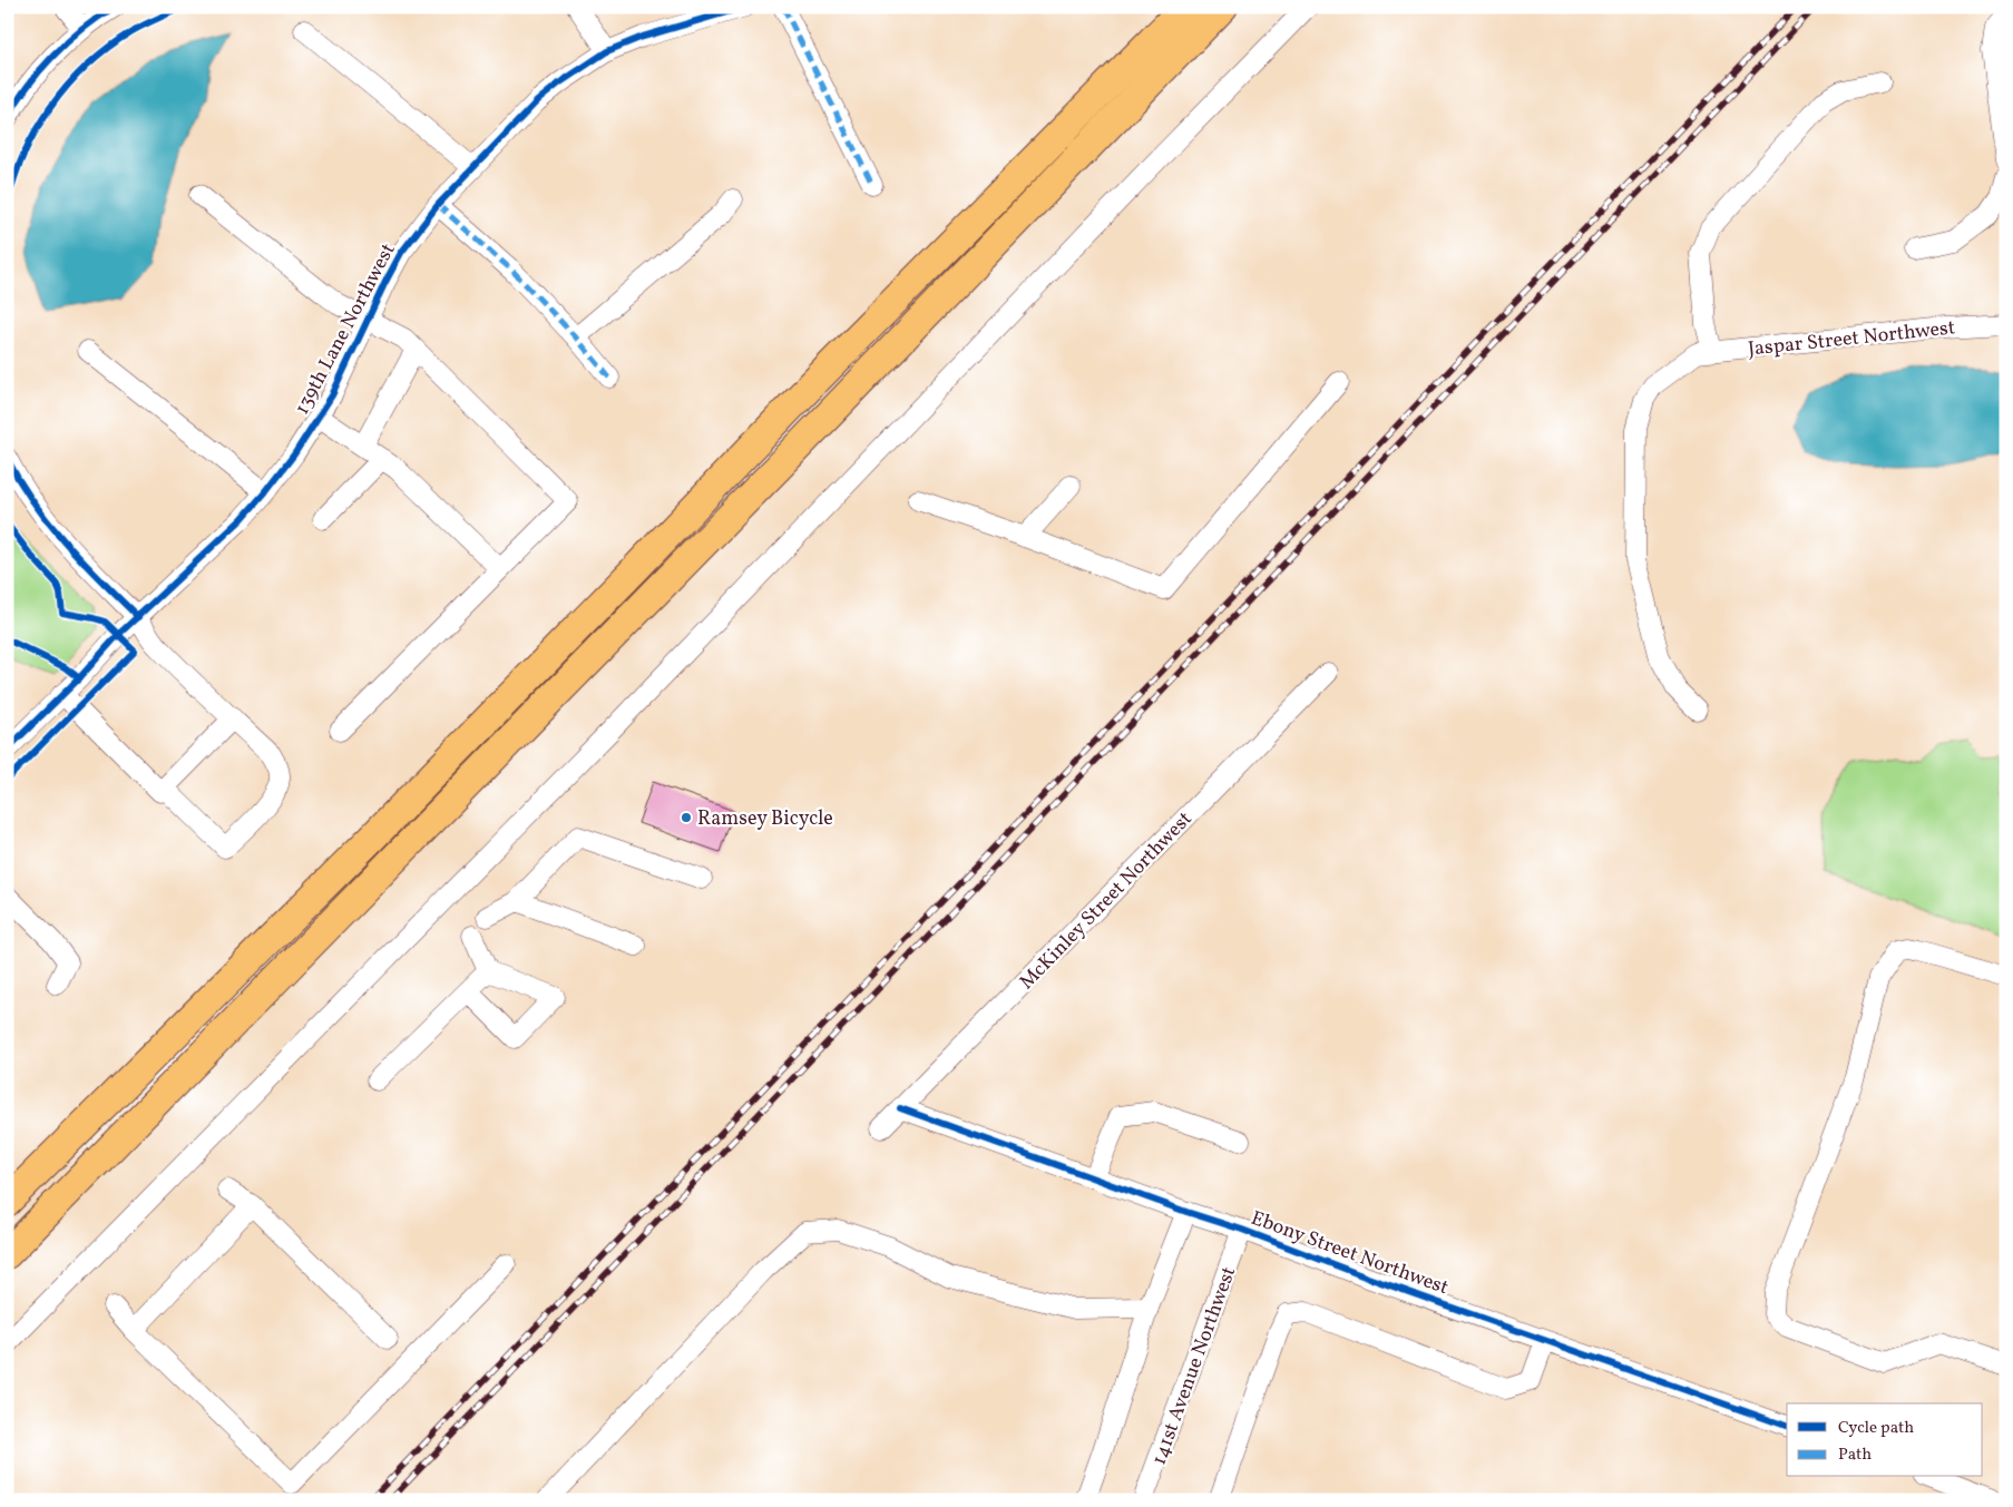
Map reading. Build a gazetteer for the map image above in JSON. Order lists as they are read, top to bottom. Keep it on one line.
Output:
{"streets":{"street":["139th Lane Northwest","Jaspar Street Northwest","McKinley Street Northwest","Ebony Street Northwest","141st Avenue Northwest"]},"crossings":[["McKinley Street Northwest","Ebony Street Northwest"],["Ebony Street Northwest","141st Avenue Northwest"]],"places":["Ramsey Bicycle"],"legend":["Cycle path","Path"]}
